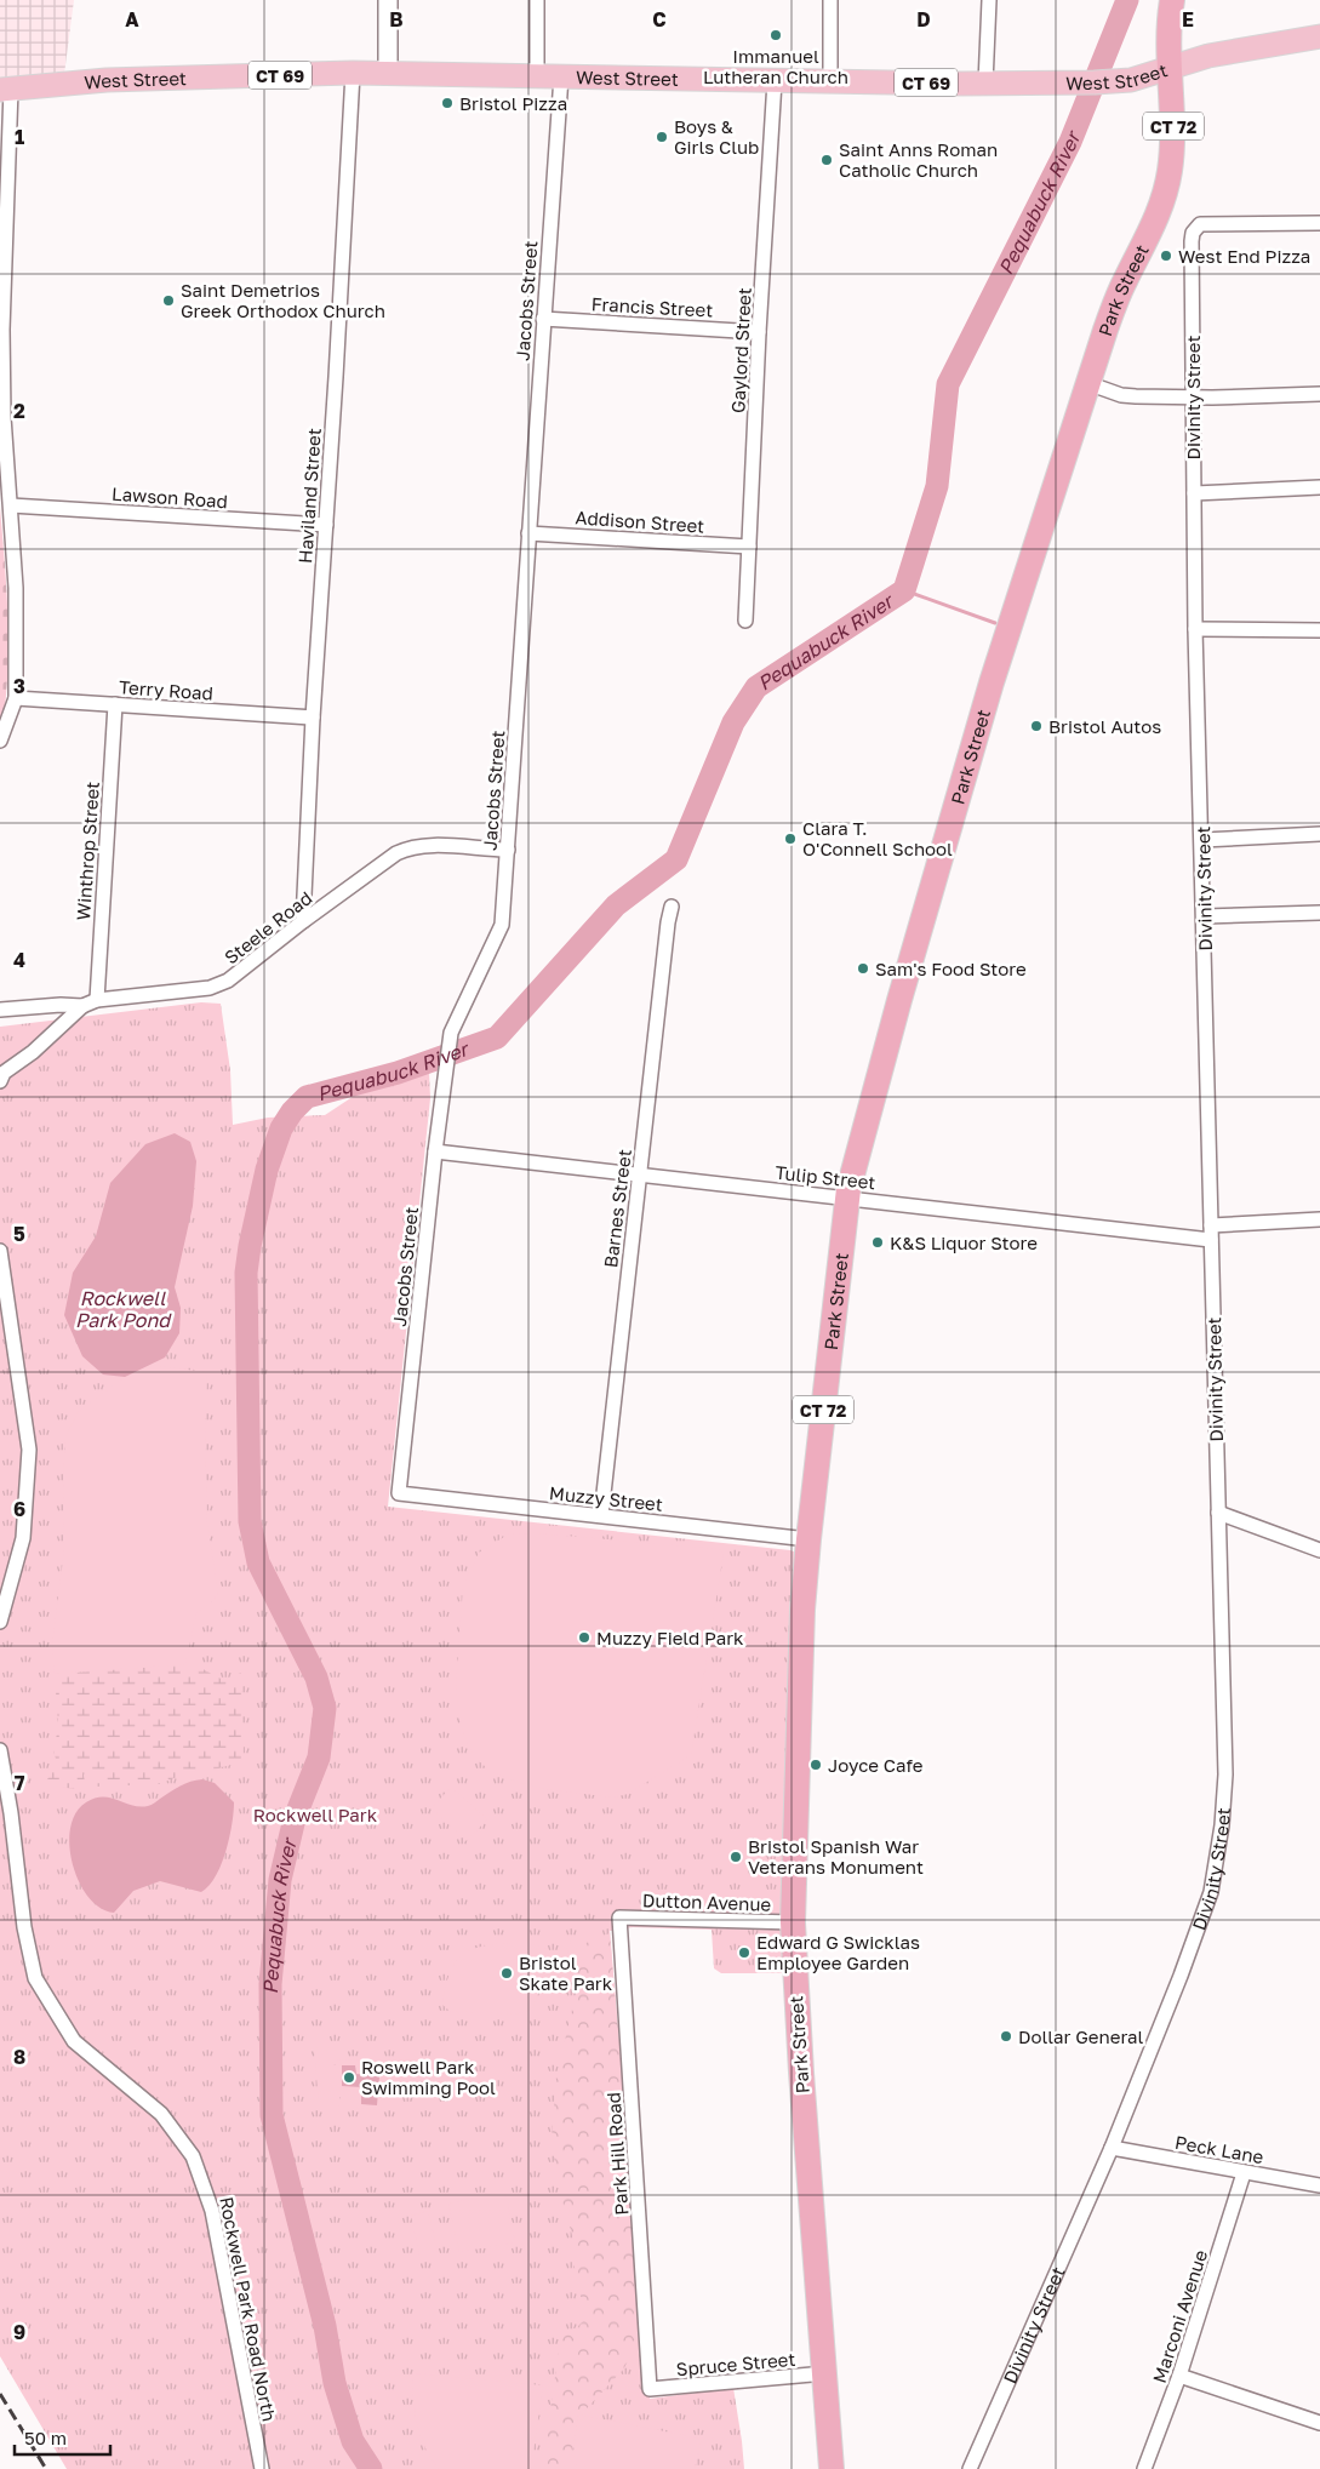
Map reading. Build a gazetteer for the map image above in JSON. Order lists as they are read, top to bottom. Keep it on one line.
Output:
{"streets":{"highway":["CT 72","Park Street"],"main road":["CT 69","West Street"],"street":["Jacobs Street","Francis Street","Gaylord Street","Divinity Street","Haviland Street","Lawson Road","Addison Street","Terry Road","Winthrop Street","Steele Road","Tulip Street","Barnes Street","Muzzy Street","Dutton Avenue","Peck Lane","Park Hill Road","Rockwell Park Road North","Marconi Avenue","Spruce Street"]},"crossings":[["West Street","CT 72"],["West Street","Park Street"],["West Street","Jacobs Street"],["West Street","Gaylord Street"],["West Street","Haviland Street"],["CT 72","Park Street"],["Park Street","Tulip Street"],["Park Street","Muzzy Street"],["Park Street","Dutton Avenue"],["Park Street","Spruce Street"],["Jacobs Street","Francis Street"],["Jacobs Street","Addison Street"],["Jacobs Street","Steele Road"],["Jacobs Street","Tulip Street"],["Jacobs Street","Muzzy Street"],["Francis Street","Gaylord Street"],["Gaylord Street","Addison Street"],["Divinity Street","Tulip Street"],["Divinity Street","Peck Lane"],["Haviland Street","Lawson Road"],["Haviland Street","Terry Road"],["Haviland Street","Steele Road"],["Terry Road","Winthrop Street"],["Winthrop Street","Steele Road"],["Tulip Street","Barnes Street"],["Barnes Street","Muzzy Street"],["Dutton Avenue","Park Hill Road"],["Peck Lane","Marconi Avenue"],["Park Hill Road","Spruce Street"]],"water":["Pequabuck River","Rockwell Park Pond"],"parks":["Rockwell Park"],"places":["Immanuel Lutheran Church","Bristol Pizza","Boys & Girls Club","Saint Anns Roman Catholic Church","West End Pizza","Saint Demetrios Greek Orthodox Church","Bristol Autos","Clara T. O'Connell School","Sam's Food Store","K&S Liquor Store","Muzzy Field Park","Joyce Cafe","Bristol Spanish War Veterans Monument","Edward G Swicklas Employee Garden","Bristol Skate Park","Dollar General","Roswell Park Swimming Pool"],"scale_bar":"50 m","grid":{"columns":["A","B","C","D","E"],"rows":["1","2","3","4","5","6","7","8","9"]}}
